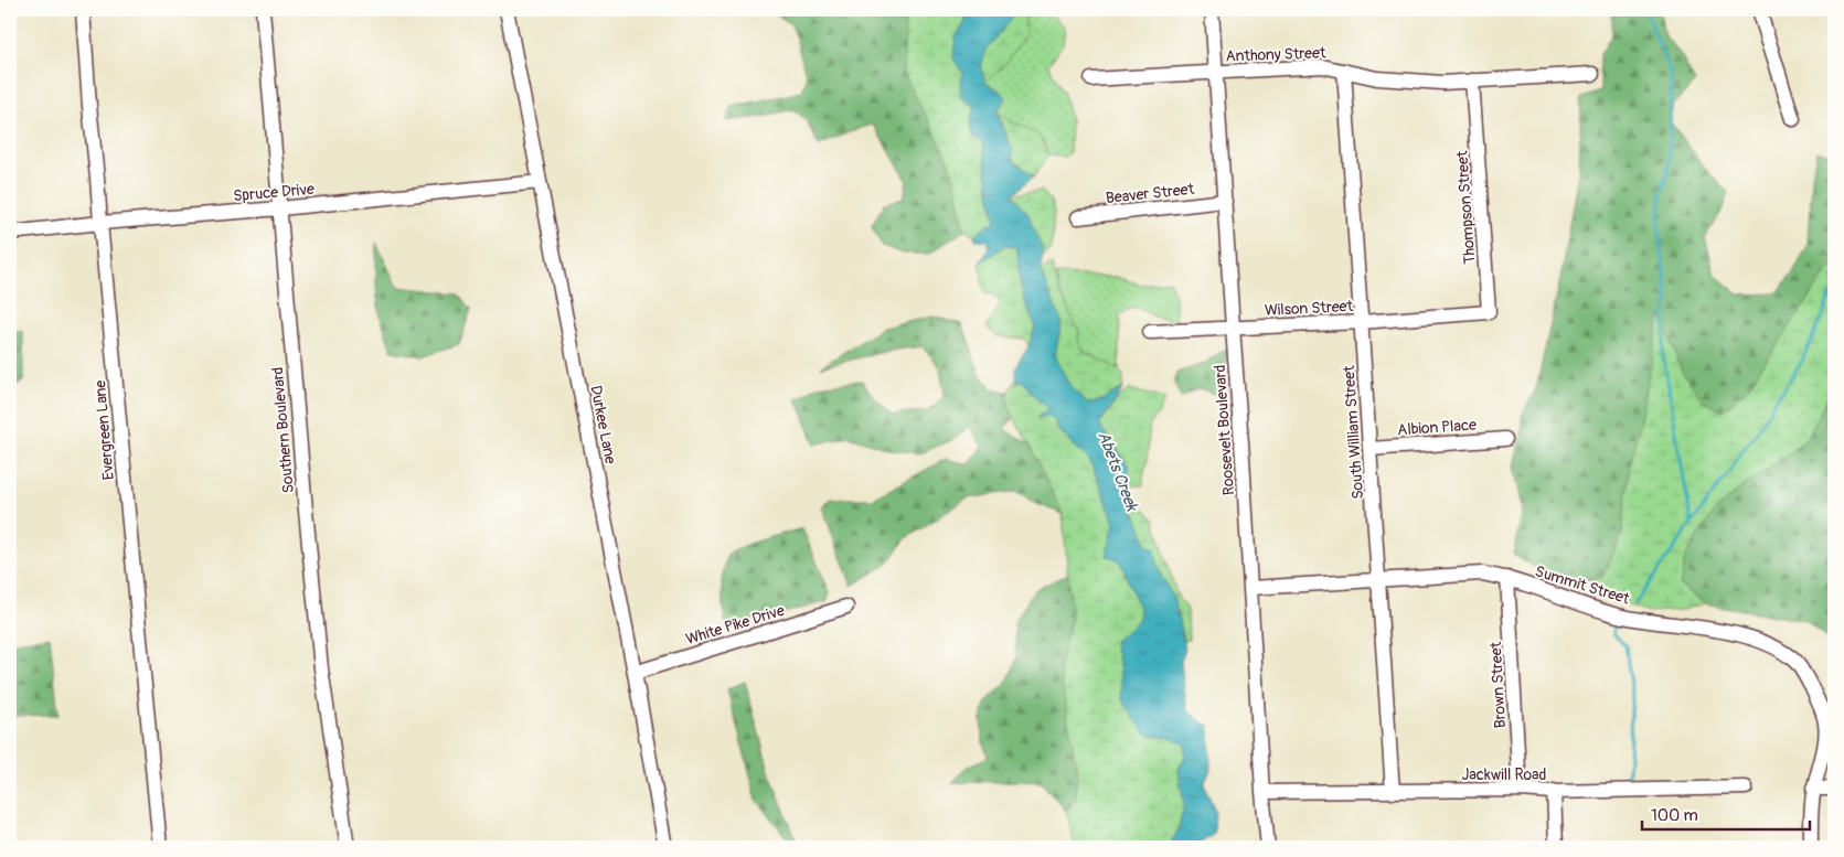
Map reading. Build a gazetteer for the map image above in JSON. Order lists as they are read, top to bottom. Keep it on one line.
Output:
{"streets":{"street":["Anthony Street","Spruce Drive","Beaver Street","Thompson Street","Wilson Street","Durkee Lane","Albion Place","Evergreen Lane","Southern Boulevard","Roosevelt Boulevard","South William Street","Summit Street","White Pike Drive","Brown Street","Jackwill Road"]},"crossings":[["Anthony Street","Thompson Street"],["Anthony Street","Roosevelt Boulevard"],["Anthony Street","South William Street"],["Spruce Drive","Durkee Lane"],["Spruce Drive","Evergreen Lane"],["Spruce Drive","Southern Boulevard"],["Beaver Street","Roosevelt Boulevard"],["Thompson Street","Wilson Street"],["Wilson Street","Roosevelt Boulevard"],["Wilson Street","South William Street"],["Durkee Lane","White Pike Drive"],["Albion Place","South William Street"],["Roosevelt Boulevard","Summit Street"],["Roosevelt Boulevard","Jackwill Road"],["South William Street","Summit Street"],["South William Street","Jackwill Road"],["Summit Street","Brown Street"],["Brown Street","Jackwill Road"]],"water":["Abets Creek"],"scale_bar":"100 m"}
